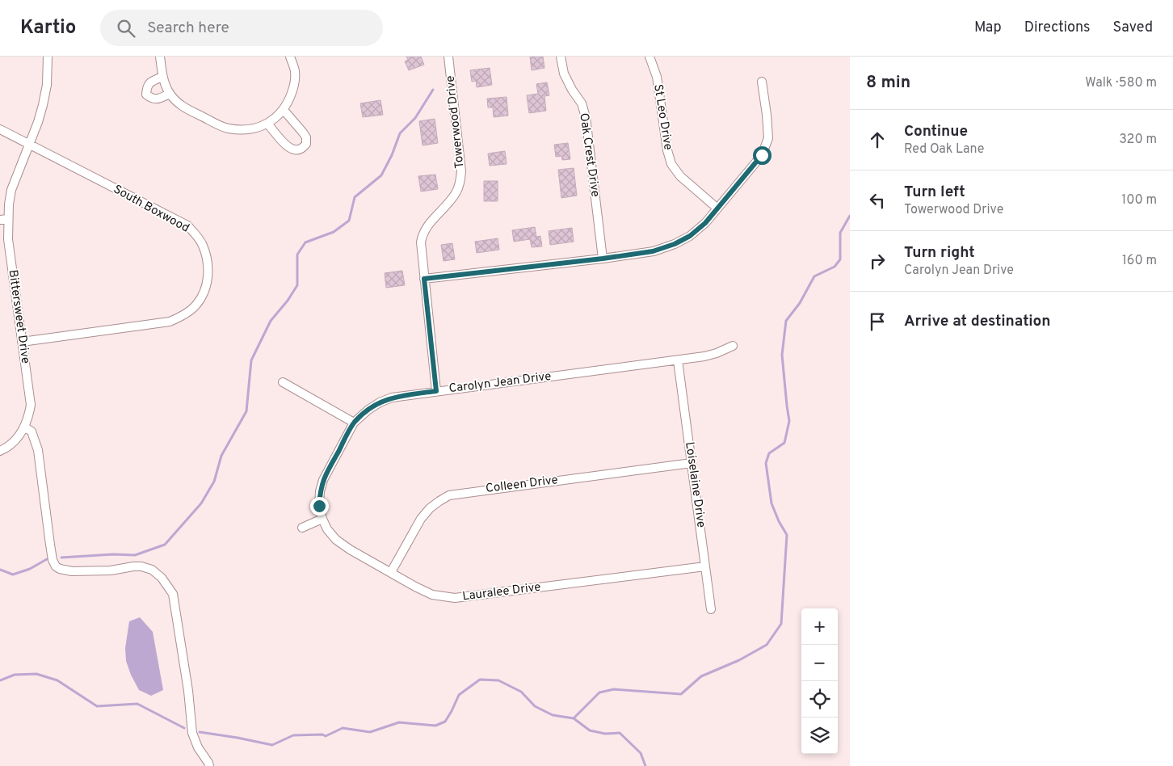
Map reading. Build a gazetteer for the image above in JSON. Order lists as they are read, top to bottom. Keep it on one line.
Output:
{"streets":{"street":["St Leo Drive","Towerwood Drive","Oak Crest Drive","South Boxwood","Bittersweet Drive","Carolyn Jean Drive","Colleen Drive","Loiselaine Drive","Lauralee Drive"]},"crossings":[["Towerwood Drive","Carolyn Jean Drive"],["South Boxwood","Bittersweet Drive"],["Carolyn Jean Drive","Loiselaine Drive"],["Carolyn Jean Drive","Lauralee Drive"],["Colleen Drive","Loiselaine Drive"],["Colleen Drive","Lauralee Drive"],["Loiselaine Drive","Lauralee Drive"]],"page":{"header":"Kartio","search":"Search here","nav":["Map","Directions","Saved"],"heading":["8 min","Walk · 580 m"],"list":[["Continue","Red Oak Lane","320 m"],["Turn left","Towerwood Drive","100 m"],["Turn right","Carolyn Jean Drive","160 m"],"Arrive at destination"],"map_buttons":["+","−"]}}
